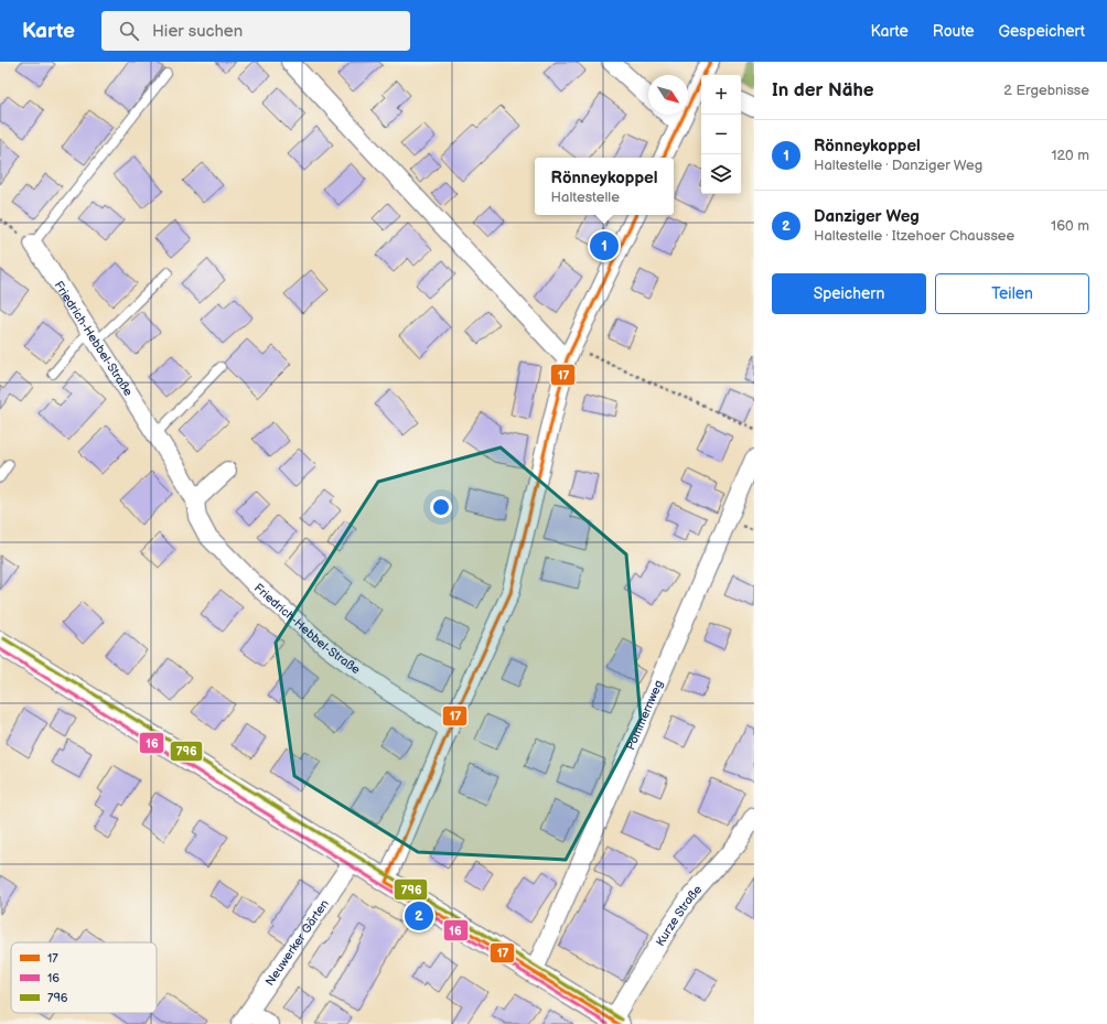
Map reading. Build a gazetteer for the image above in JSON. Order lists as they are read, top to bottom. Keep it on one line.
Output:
{"streets":{"street":["Friedrich-Hebbel-Straße","Pommernweg","Kurze Straße","Neuwerker Gärten"]},"lines":["transit line 17","transit line 796","transit line 16"],"legend":["17","16","796"],"north":"bottom right","page":{"header":"Karte","search":"Hier suchen","nav":["Karte","Route","Gespeichert"],"heading":["In der Nähe","2 Ergebnisse"],"map_buttons":["+","−"],"list":[{"mark":"1","name":"Rönneykoppel","note":"Haltestelle · Danziger Weg","value":"120 m"},{"mark":"2","name":"Danziger Weg","note":"Haltestelle · Itzehoer Chaussee","value":"160 m"}],"popup":["Rönneykoppel","Haltestelle"],"pins":["1","2"],"buttons":["Speichern","Teilen"]}}
